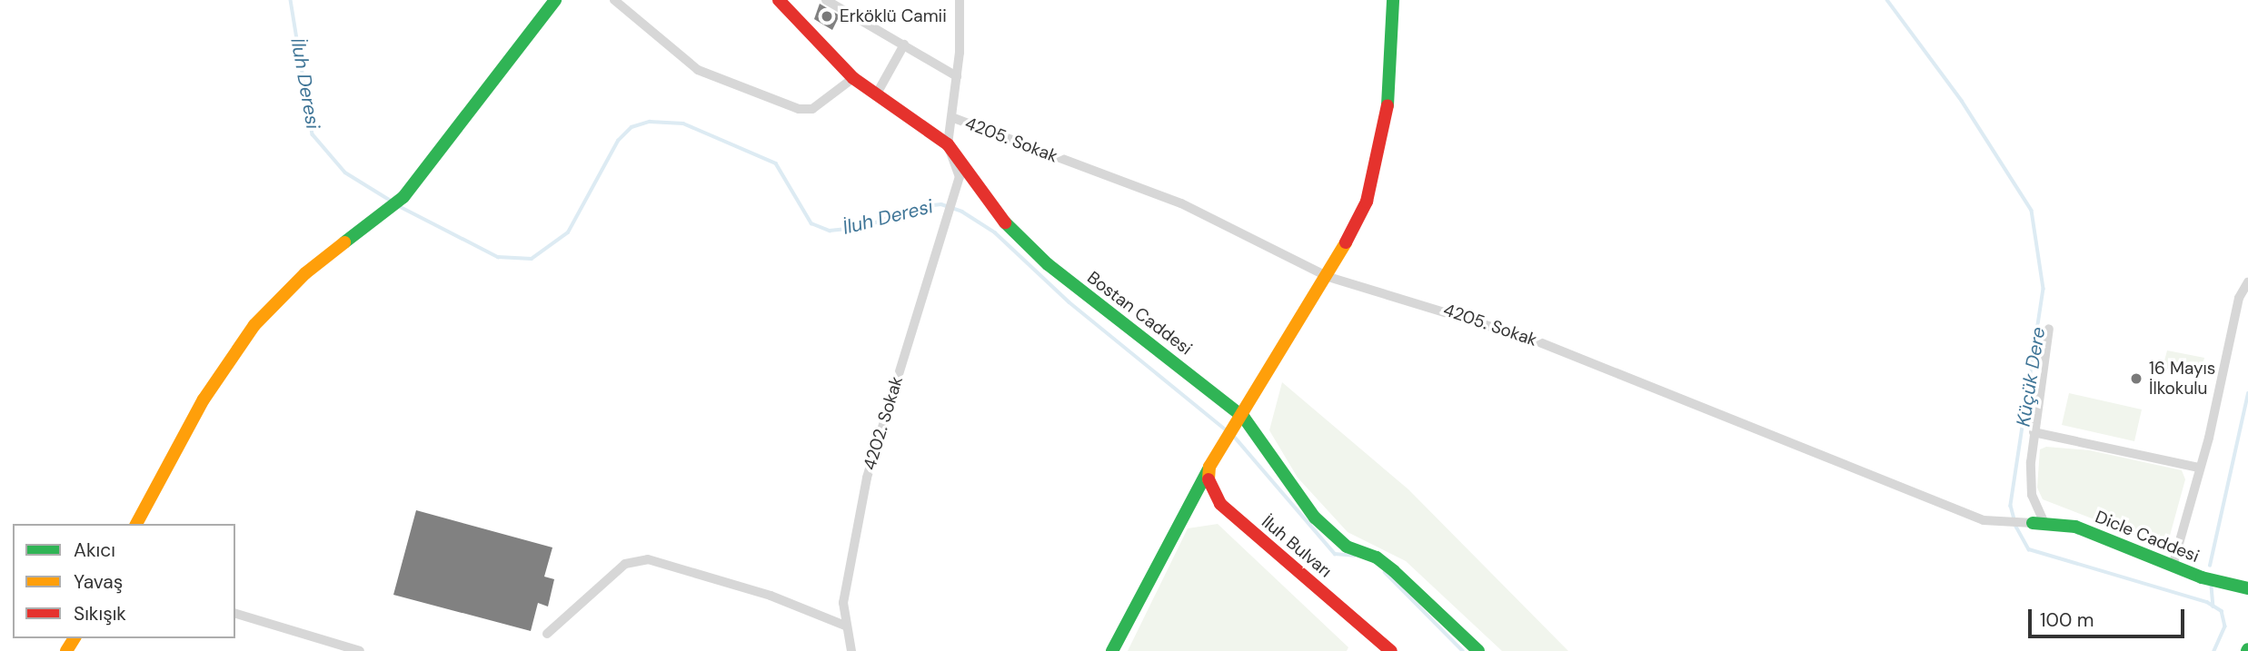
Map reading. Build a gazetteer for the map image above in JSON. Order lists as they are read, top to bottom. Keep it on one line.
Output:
{"streets":{"street":["4205. Sokak","Bostan Caddesi","4202. Sokak","Dicle Caddesi","İluh Bulvarı"]},"crossings":[["4205. Sokak","Dicle Caddesi"],["Bostan Caddesi","4202. Sokak"]],"water":["İluh Deresi","Küçük Dere"],"places":["Erköklü Camii","16 Mayıs İlkokulu"],"legend":["Akıcı","Yavaş","Sıkışık"],"scale_bar":"100 m"}
